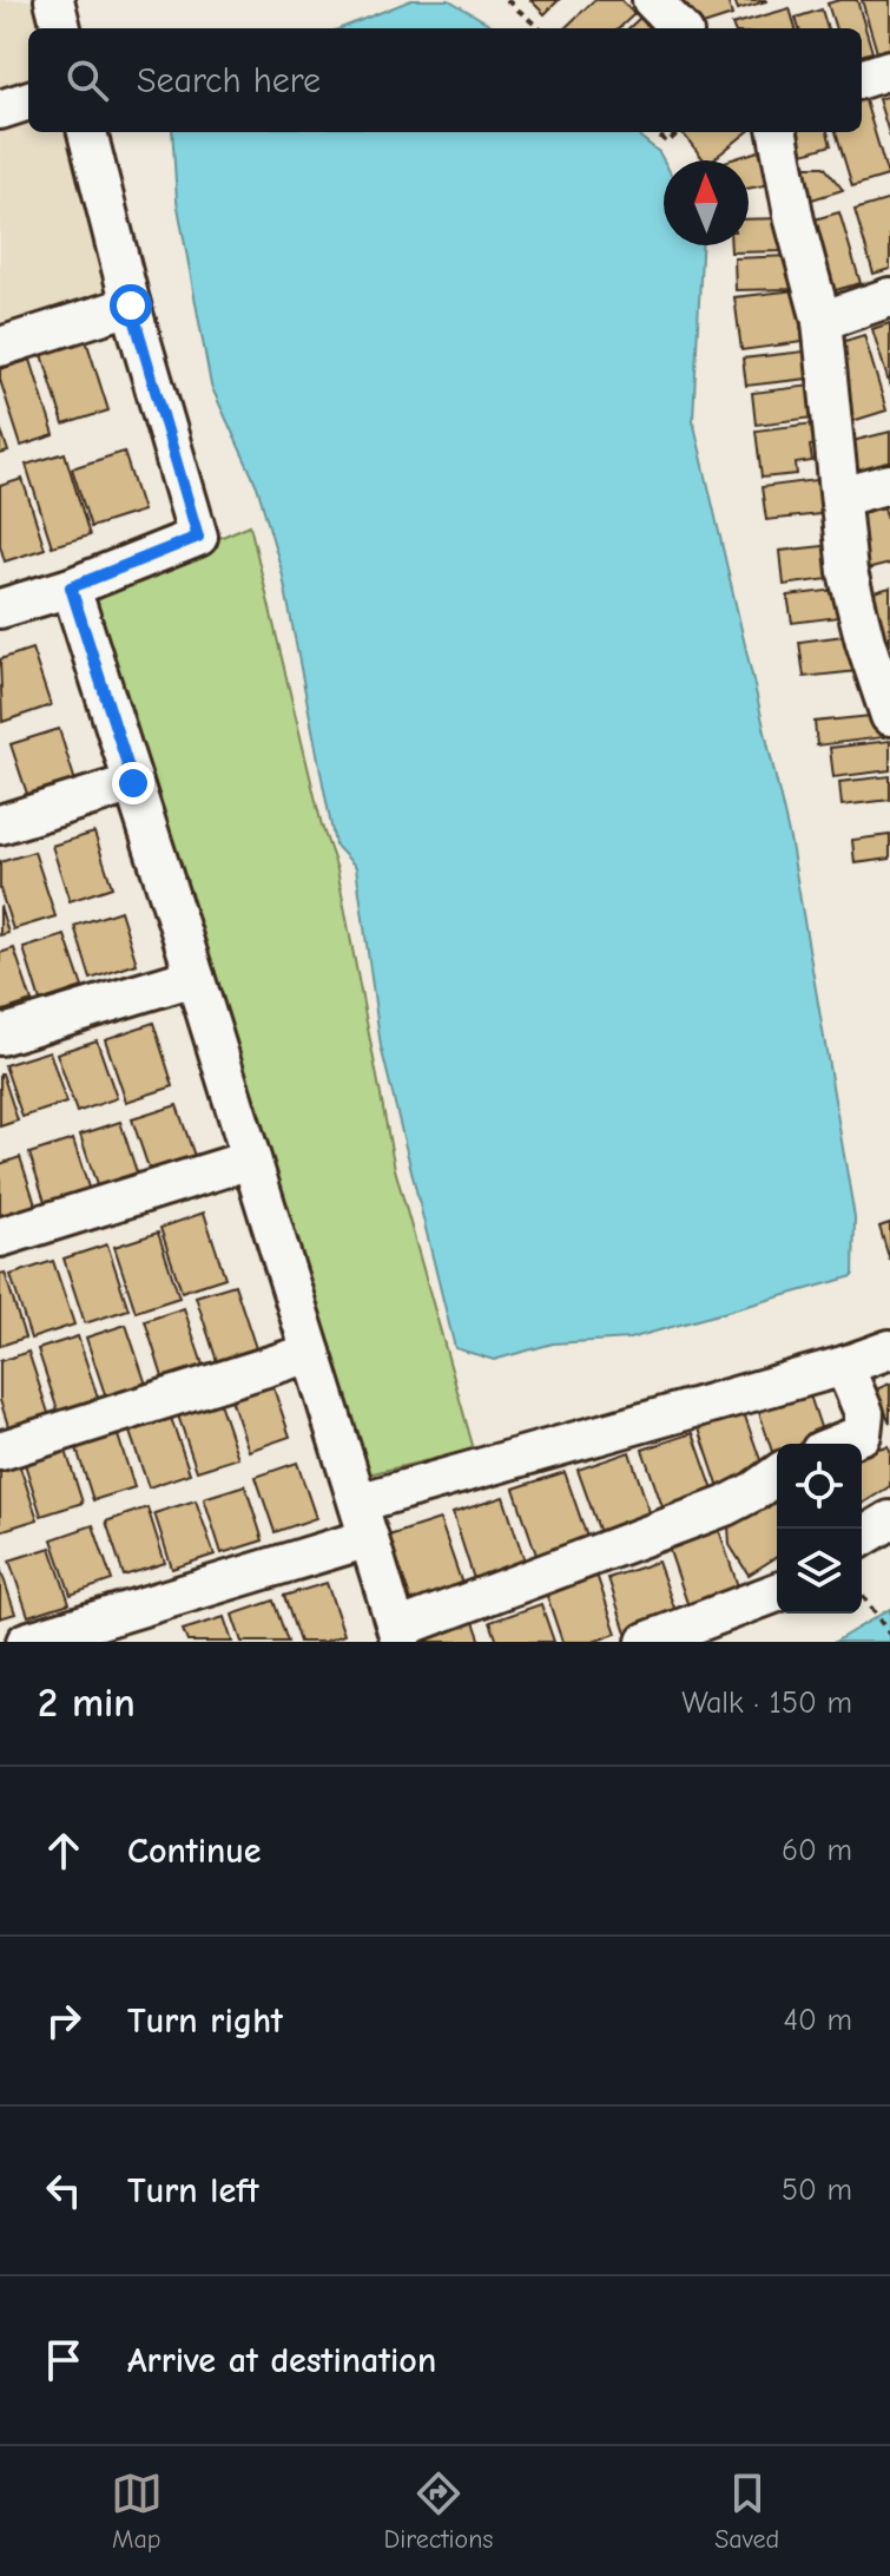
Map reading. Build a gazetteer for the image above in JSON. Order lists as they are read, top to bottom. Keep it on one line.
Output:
{"north":"top","page":{"search":"Search here","heading":["2 min","Walk · 150 m"],"list":[["Continue","60 m"],["Turn right","40 m"],["Turn left","50 m"],"Arrive at destination"],"nav":["Map","Directions","Saved"]}}
